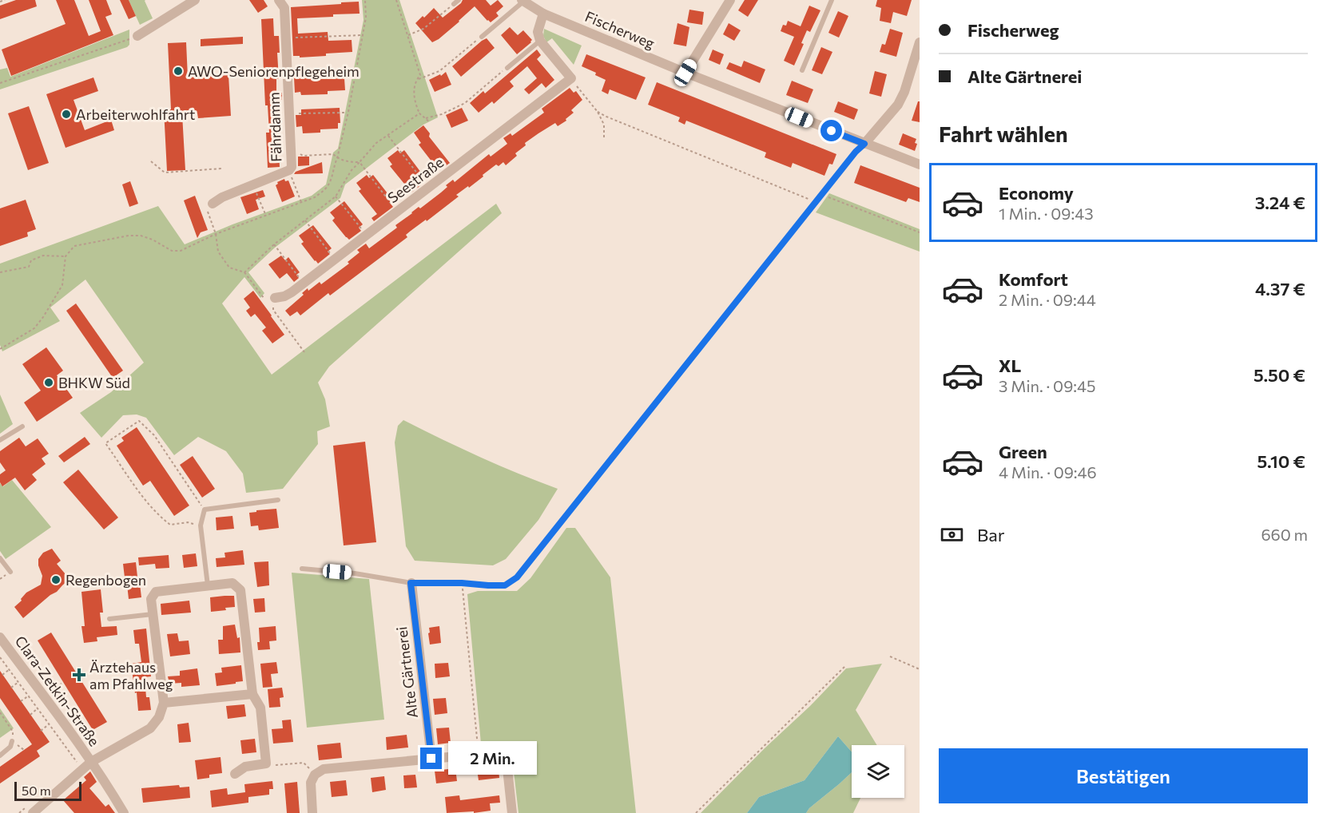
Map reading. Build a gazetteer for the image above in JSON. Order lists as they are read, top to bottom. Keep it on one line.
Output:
{"streets":{"street":["Fischerweg","Fährdamm","Seestraße","Alte Gärtnerei","Clara-Zetkin-Straße"]},"places":{"other":["AWO-Seniorenpflegeheim","Arbeiterwohlfahrt","BHKW Süd","Regenbogen"],"health":["Ärztehaus am Pfahlweg"]},"scale_bar":"50 m","page":{"banner":["Fischerweg","Alte Gärtnerei"],"heading":"Fahrt wählen","list":[{"name":"Economy","note":"1 Min. · 09:43","value":"3.24 €"},{"name":"Komfort","note":"2 Min. · 09:44","value":"4.37 €"},{"name":"XL","note":"3 Min. · 09:45","value":"5.50 €"},{"name":"Green","note":"4 Min. · 09:46","value":"5.10 €"}],"pay":["Bar","660 m"],"buttons":"Bestätigen","bubble":"2 Min.","scale":"50 m"}}
